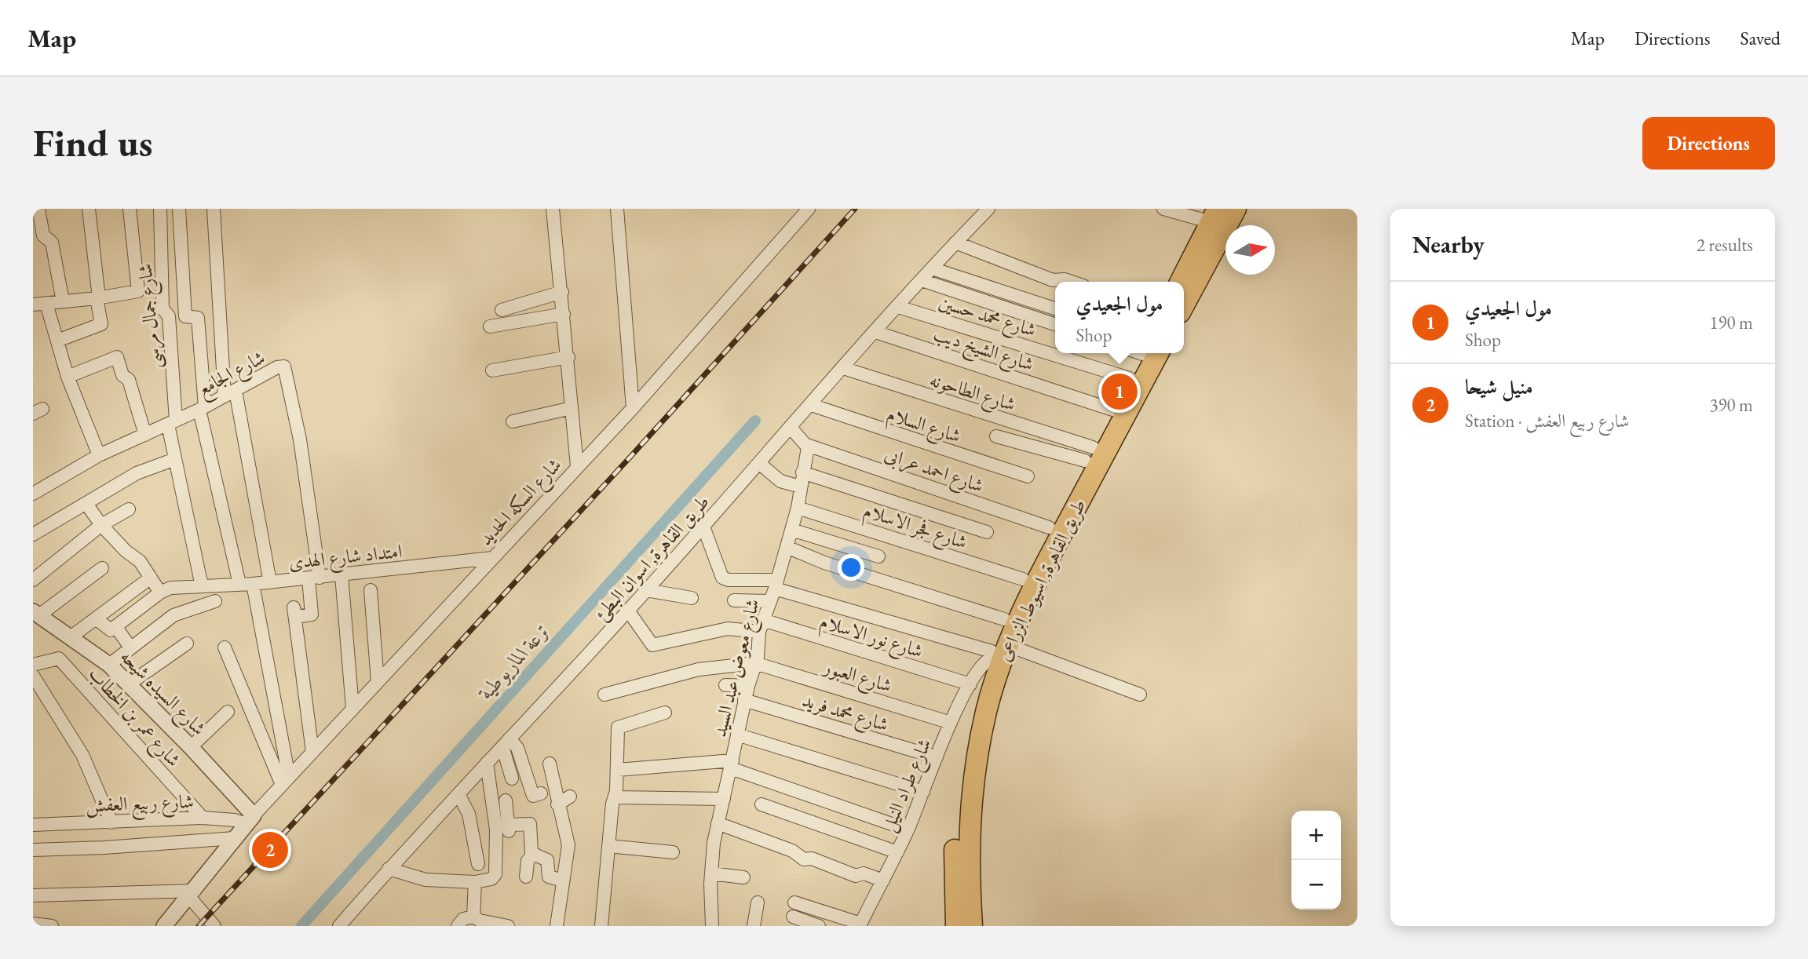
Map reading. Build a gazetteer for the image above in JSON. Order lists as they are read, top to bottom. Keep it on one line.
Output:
{"streets":{"highway":["طريق القاهرة, اسيوط الزراعى"],"street":["شارع محمد حسين","شارع جمال مرسى","شارع الشيخ ديب","شارع الجامع","شارع الطاحونه","شارع السلام","شارع احمد عرابى","شارع السكه الحديد","شارع فجر الاسلام","امتداد شارع الهدى","طريق القاهرة, اسوان البطئ","شارع نور الاسلام","شارع معوض عبد السيد","شارع العبور","شارع السيده شيحه","شارع محمد فريد","شارع عمر بن الخطاب","شارع طراد النيل","شارع ربيع العفش"]},"crossings":[["شارع محمد حسين","طريق القاهرة, اسوان البطئ"],["شارع محمد حسين","طريق القاهرة, اسيوط الزراعى"],["شارع جمال مرسى","شارع الجامع"],["شارع جمال مرسى","امتداد شارع الهدى"],["شارع الشيخ ديب","طريق القاهرة, اسوان البطئ"],["شارع الشيخ ديب","طريق القاهرة, اسيوط الزراعى"],["شارع الجامع","امتداد شارع الهدى"],["شارع الطاحونه","طريق القاهرة, اسوان البطئ"],["شارع الطاحونه","طريق القاهرة, اسيوط الزراعى"],["شارع السلام","طريق القاهرة, اسوان البطئ"],["شارع احمد عرابى","طريق القاهرة, اسيوط الزراعى"],["شارع احمد عرابى","شارع معوض عبد السيد"],["شارع السكه الحديد","امتداد شارع الهدى"],["شارع السكه الحديد","شارع السيده شيحه"],["شارع السكه الحديد","شارع ربيع العفش"],["شارع فجر الاسلام","طريق القاهرة, اسيوط الزراعى"],["شارع فجر الاسلام","شارع معوض عبد السيد"],["طريق القاهرة, اسوان البطئ","شارع نور الاسلام"],["طريق القاهرة, اسيوط الزراعى","شارع طراد النيل"],["شارع نور الاسلام","شارع معوض عبد السيد"],["شارع نور الاسلام","شارع طراد النيل"],["شارع معوض عبد السيد","شارع العبور"],["شارع معوض عبد السيد","شارع محمد فريد"],["شارع العبور","شارع طراد النيل"],["شارع السيده شيحه","شارع ربيع العفش"],["شارع محمد فريد","شارع طراد النيل"],["شارع عمر بن الخطاب","شارع ربيع العفش"]],"water":["ترعة الماريوطية"],"north":"right","page":{"header":"Map","nav":["Map","Directions","Saved"],"buttons":"Directions","title":"Find us","heading":["Nearby","2 results"],"list":[{"mark":"1","name":"مول الجعيدي","note":"Shop","value":"190 m"},{"mark":"2","name":"منيل شيحا","note":"Station · شارع ربيع العفش","value":"390 m"}],"popup":["مول الجعيدي","Shop"],"pins":["1","2"],"map_buttons":["+","−"]}}
